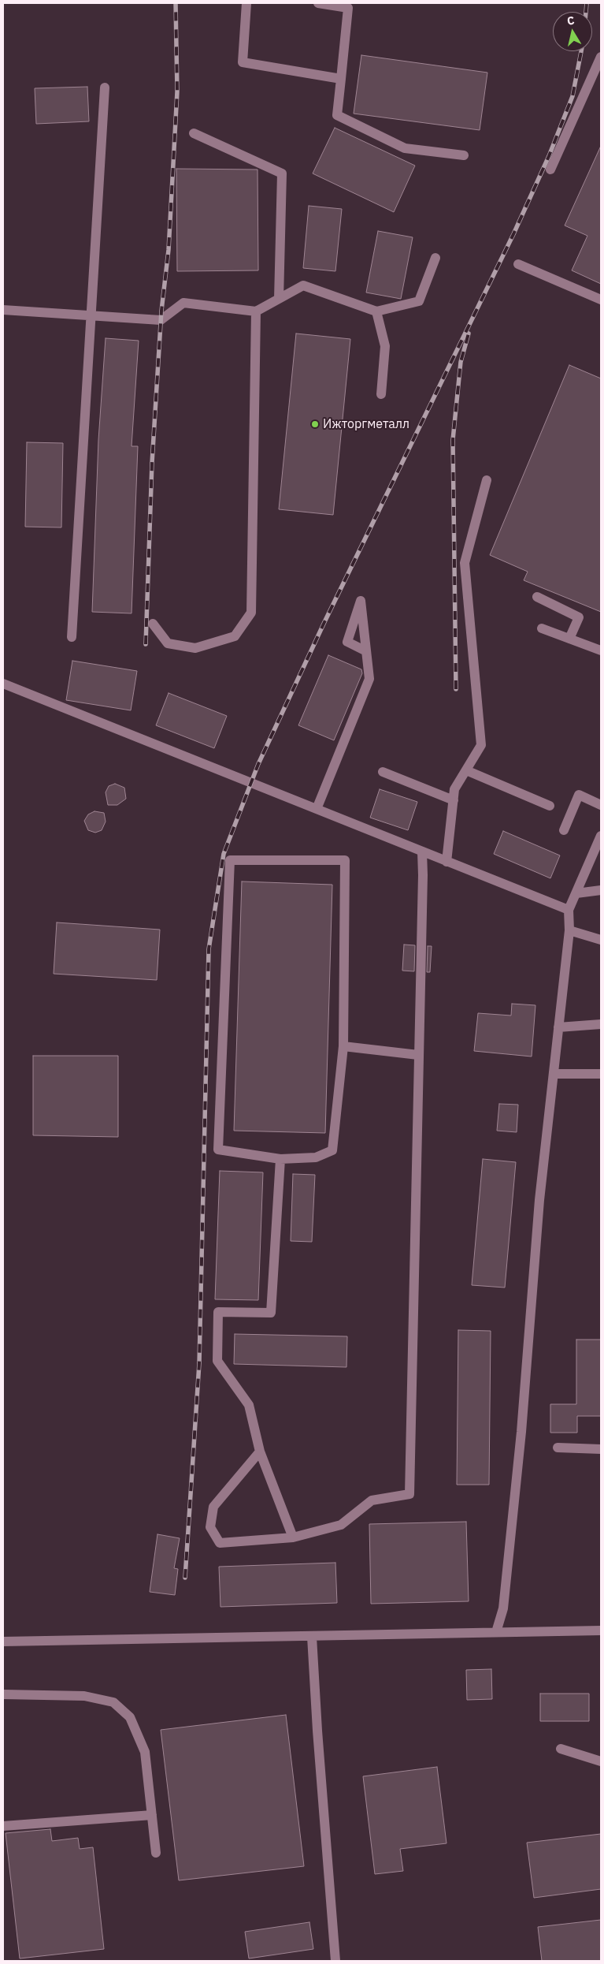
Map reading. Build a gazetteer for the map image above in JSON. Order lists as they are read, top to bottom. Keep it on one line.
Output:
{"places":["Ижторгметалл"],"north":"top"}
